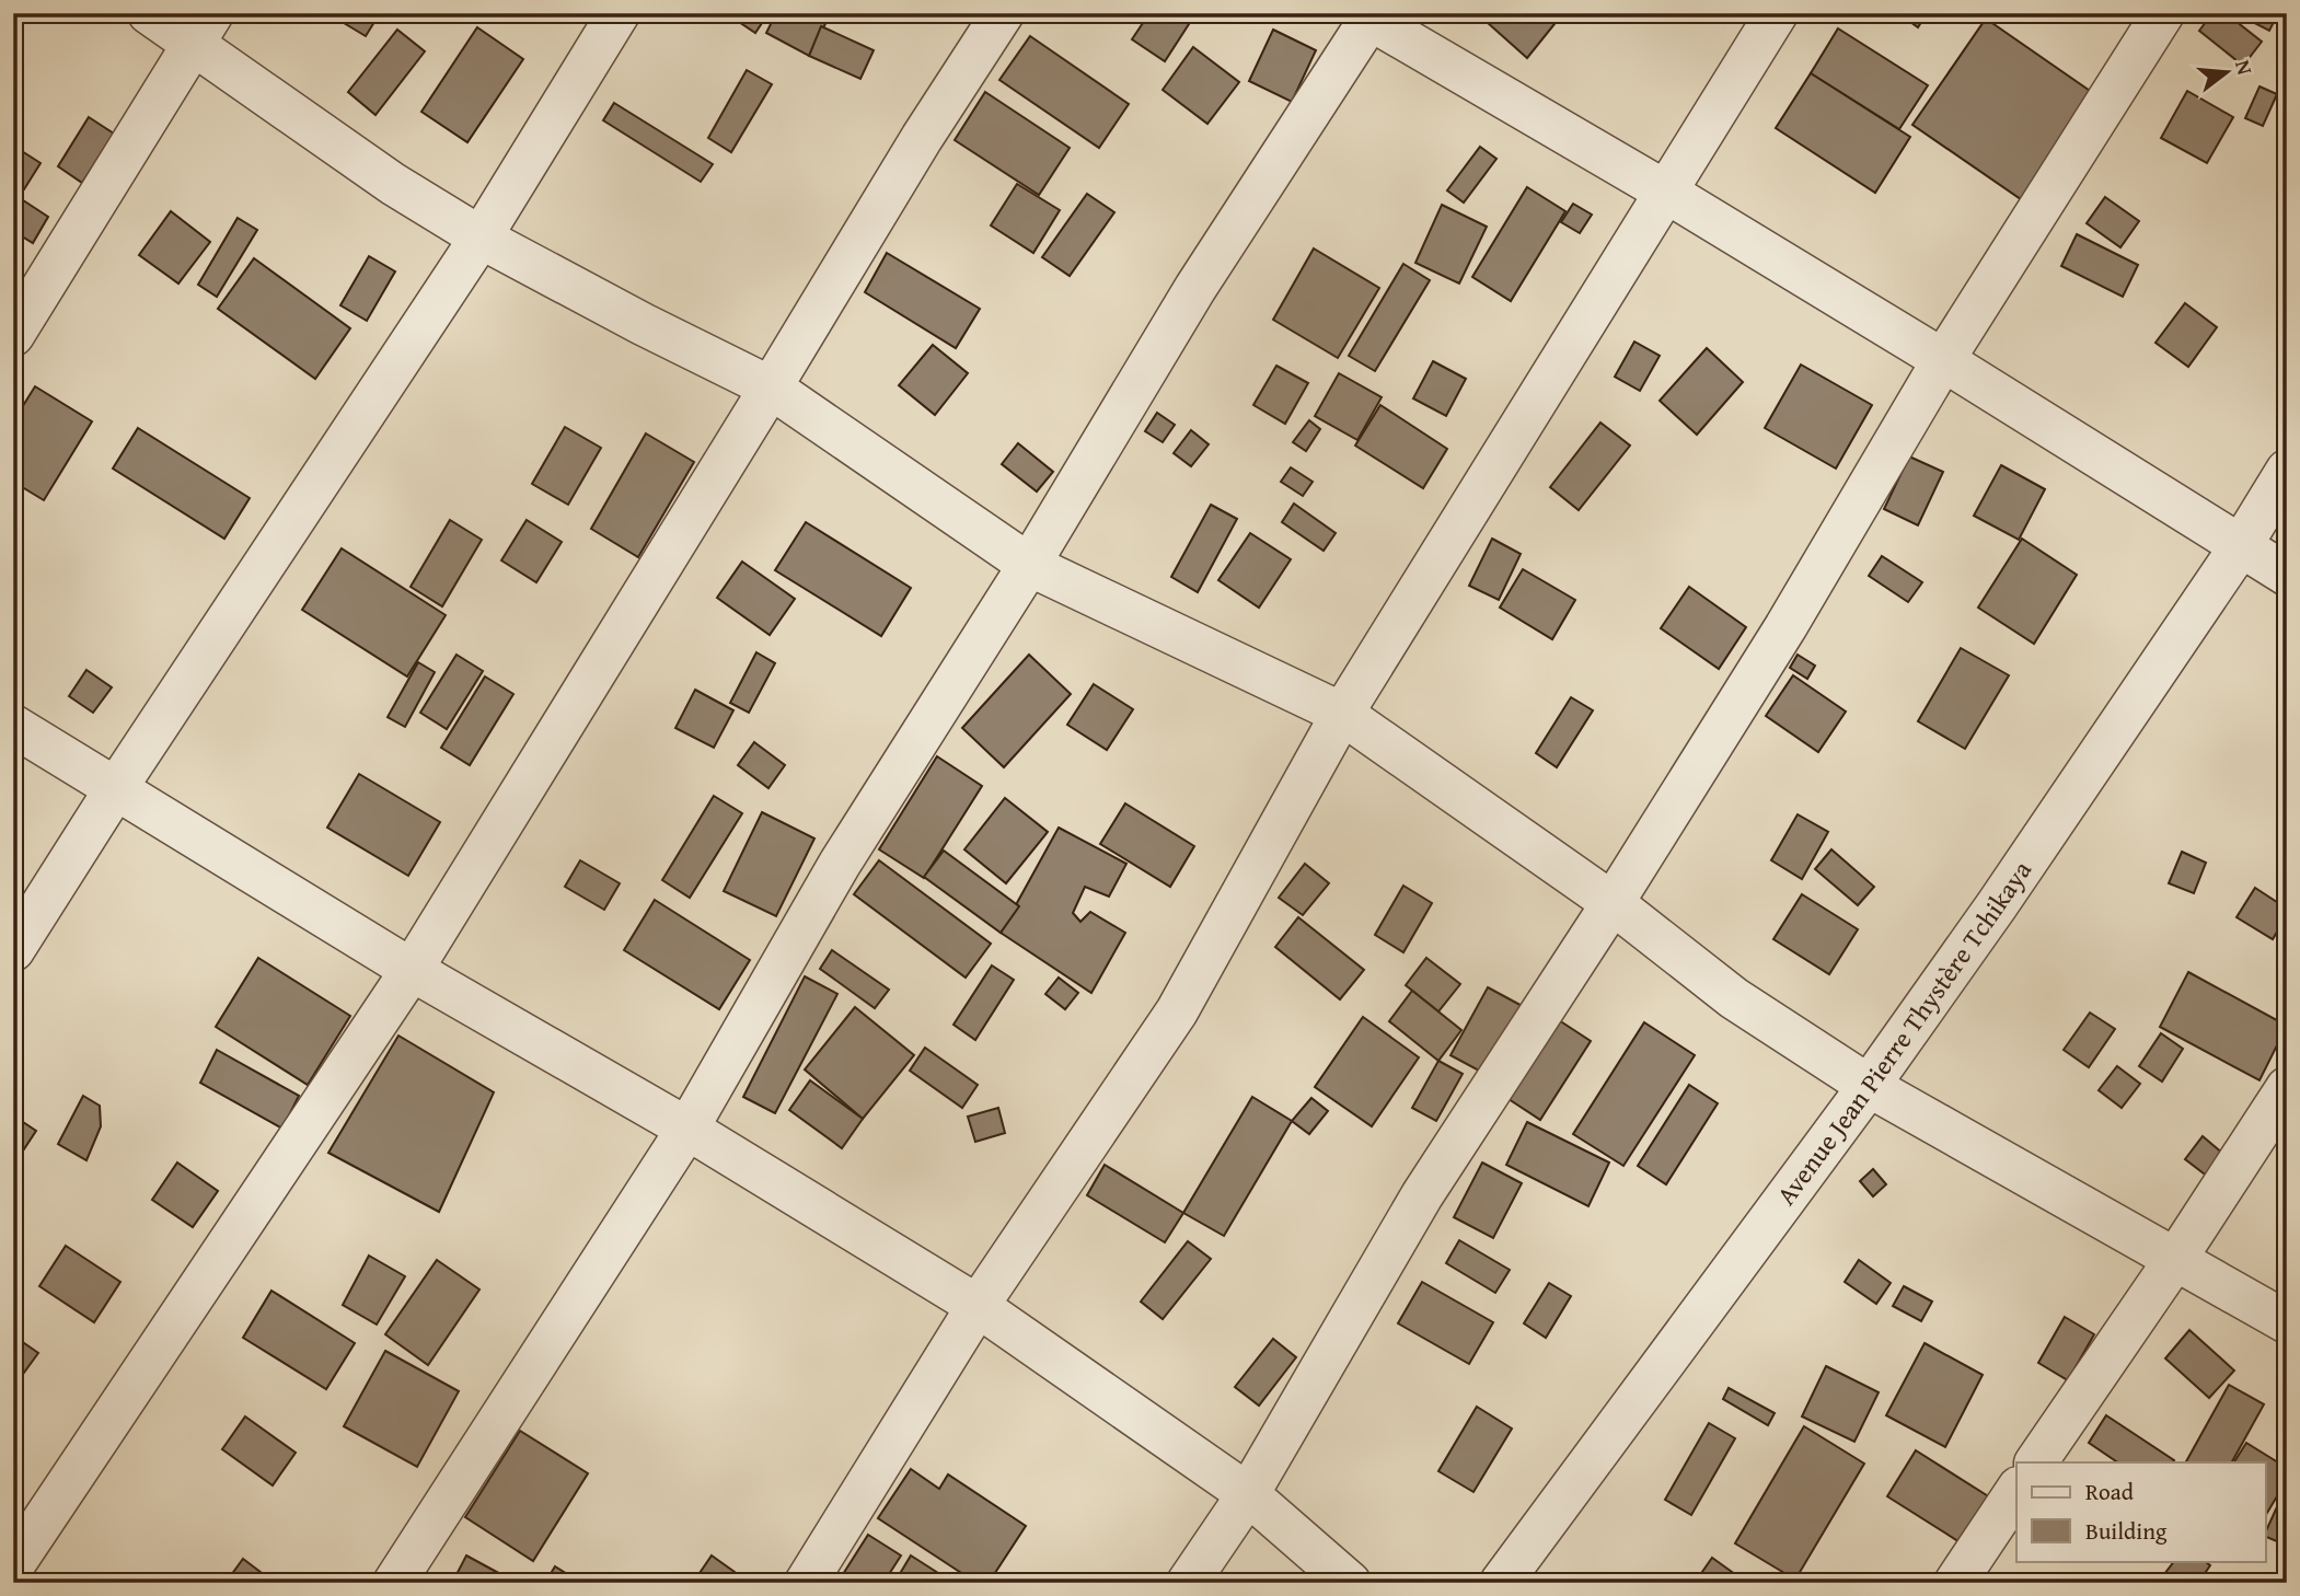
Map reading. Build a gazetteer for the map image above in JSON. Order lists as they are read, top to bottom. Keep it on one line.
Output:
{"streets":{"street":["Avenue Jean Pierre Thystère Tchikaya"]},"legend":["Road","Building"],"north":"right"}
